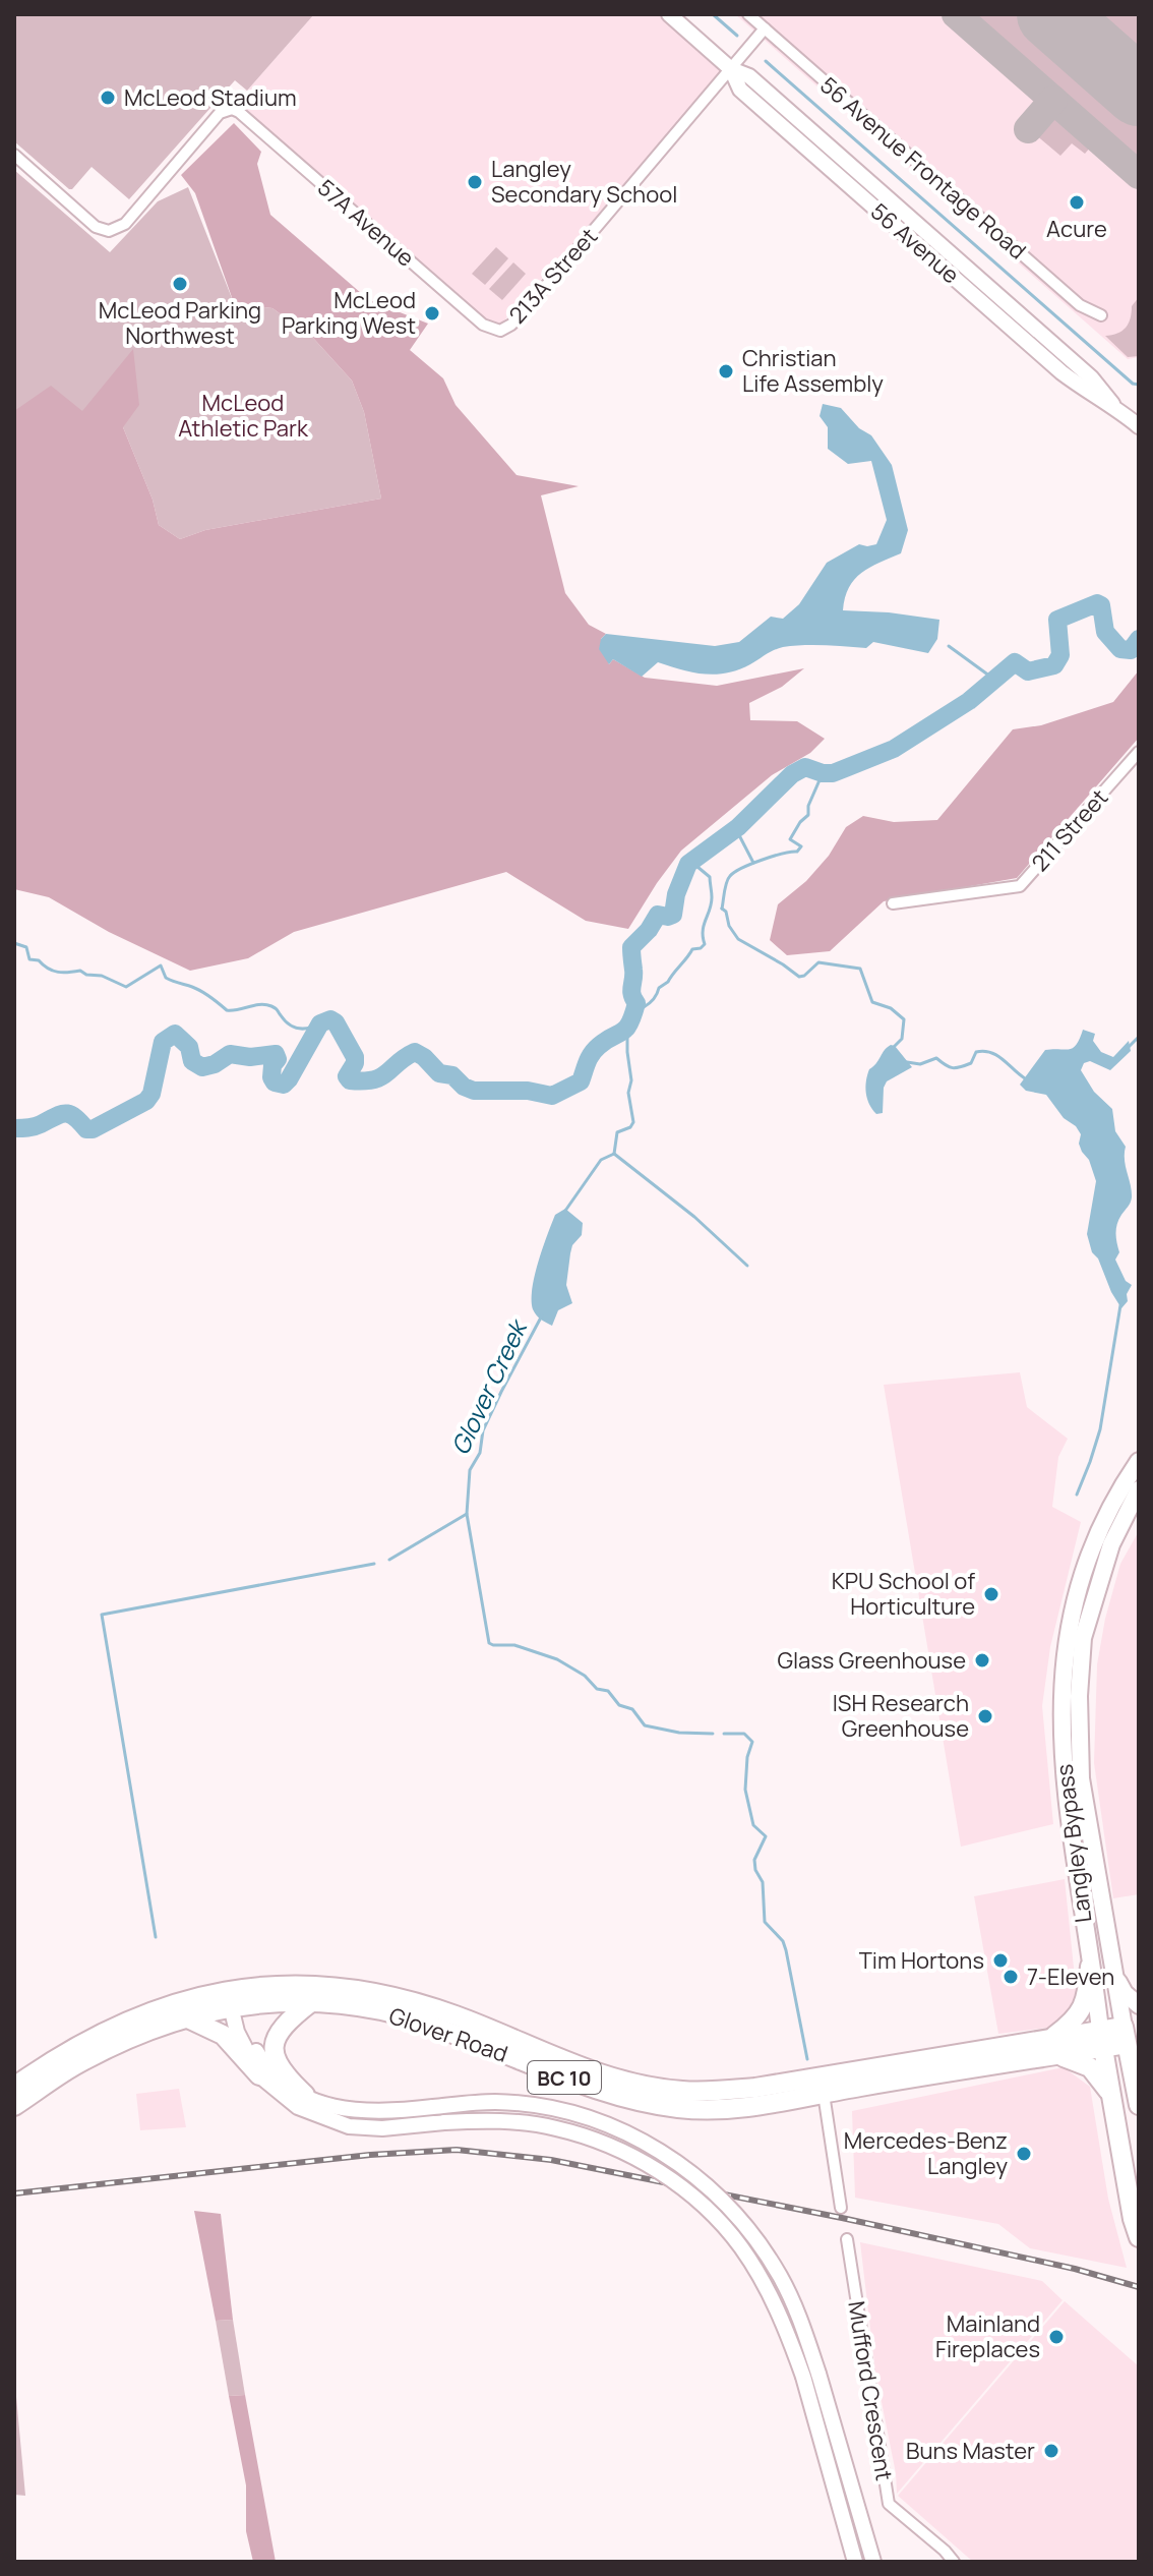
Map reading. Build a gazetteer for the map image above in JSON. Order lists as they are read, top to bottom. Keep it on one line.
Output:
{"streets":{"highway":["Langley Bypass","Glover Road","BC 10"],"main road":["56 Avenue"],"street":["56 Avenue Frontage Road","57A Avenue","213A Street","211 Street","Mufford Crescent"]},"crossings":[["56 Avenue Frontage Road","213A Street"],["57A Avenue","213A Street"],["56 Avenue","213A Street"],["Langley Bypass","Glover Road"]],"water":["Glover Creek"],"parks":["McLeod Athletic Park"],"places":["McLeod Stadium","Langley Secondary School","Acure","McLeod Parking Northwest","McLeod Parking West","Christian Life Assembly","KPU School of Horticulture","Glass Greenhouse","ISH Research Greenhouse","Tim Hortons","7-Eleven","Mercedes-Benz Langley","Mainland Fireplaces","Buns Master"]}
